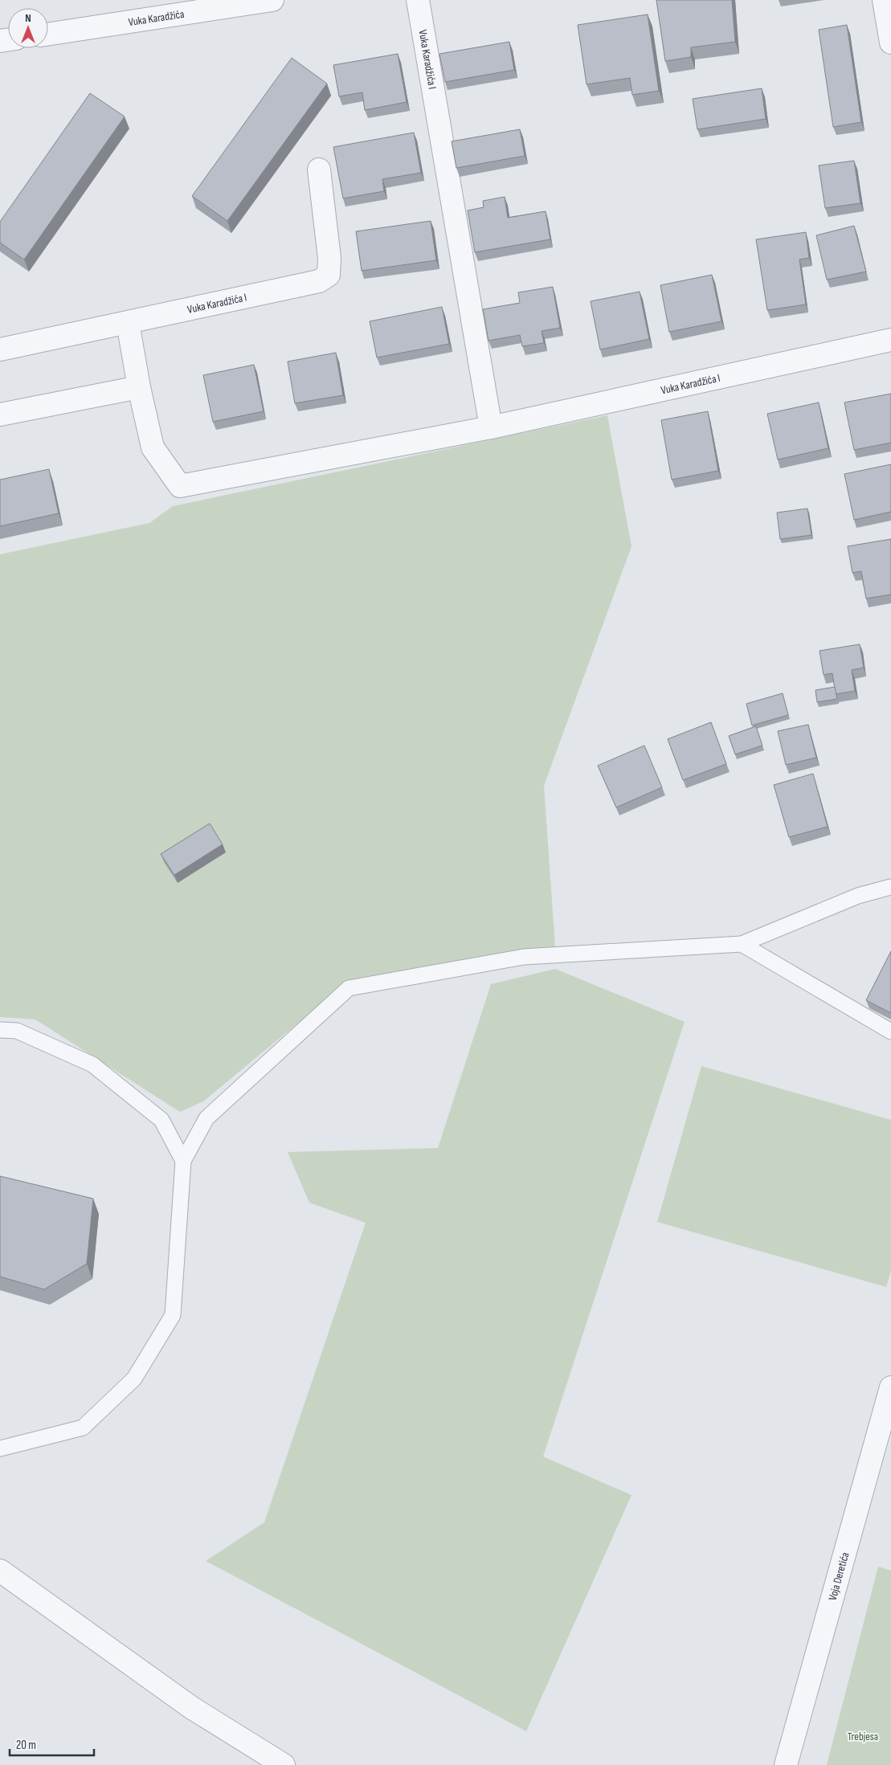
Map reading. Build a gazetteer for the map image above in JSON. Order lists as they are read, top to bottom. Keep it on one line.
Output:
{"streets":{"street":["Vuka Karadžića","Vuka Karadžića I","Voja Deretića"]},"parks":["Trebjesa"],"scale_bar":"20 m","north":"top"}
